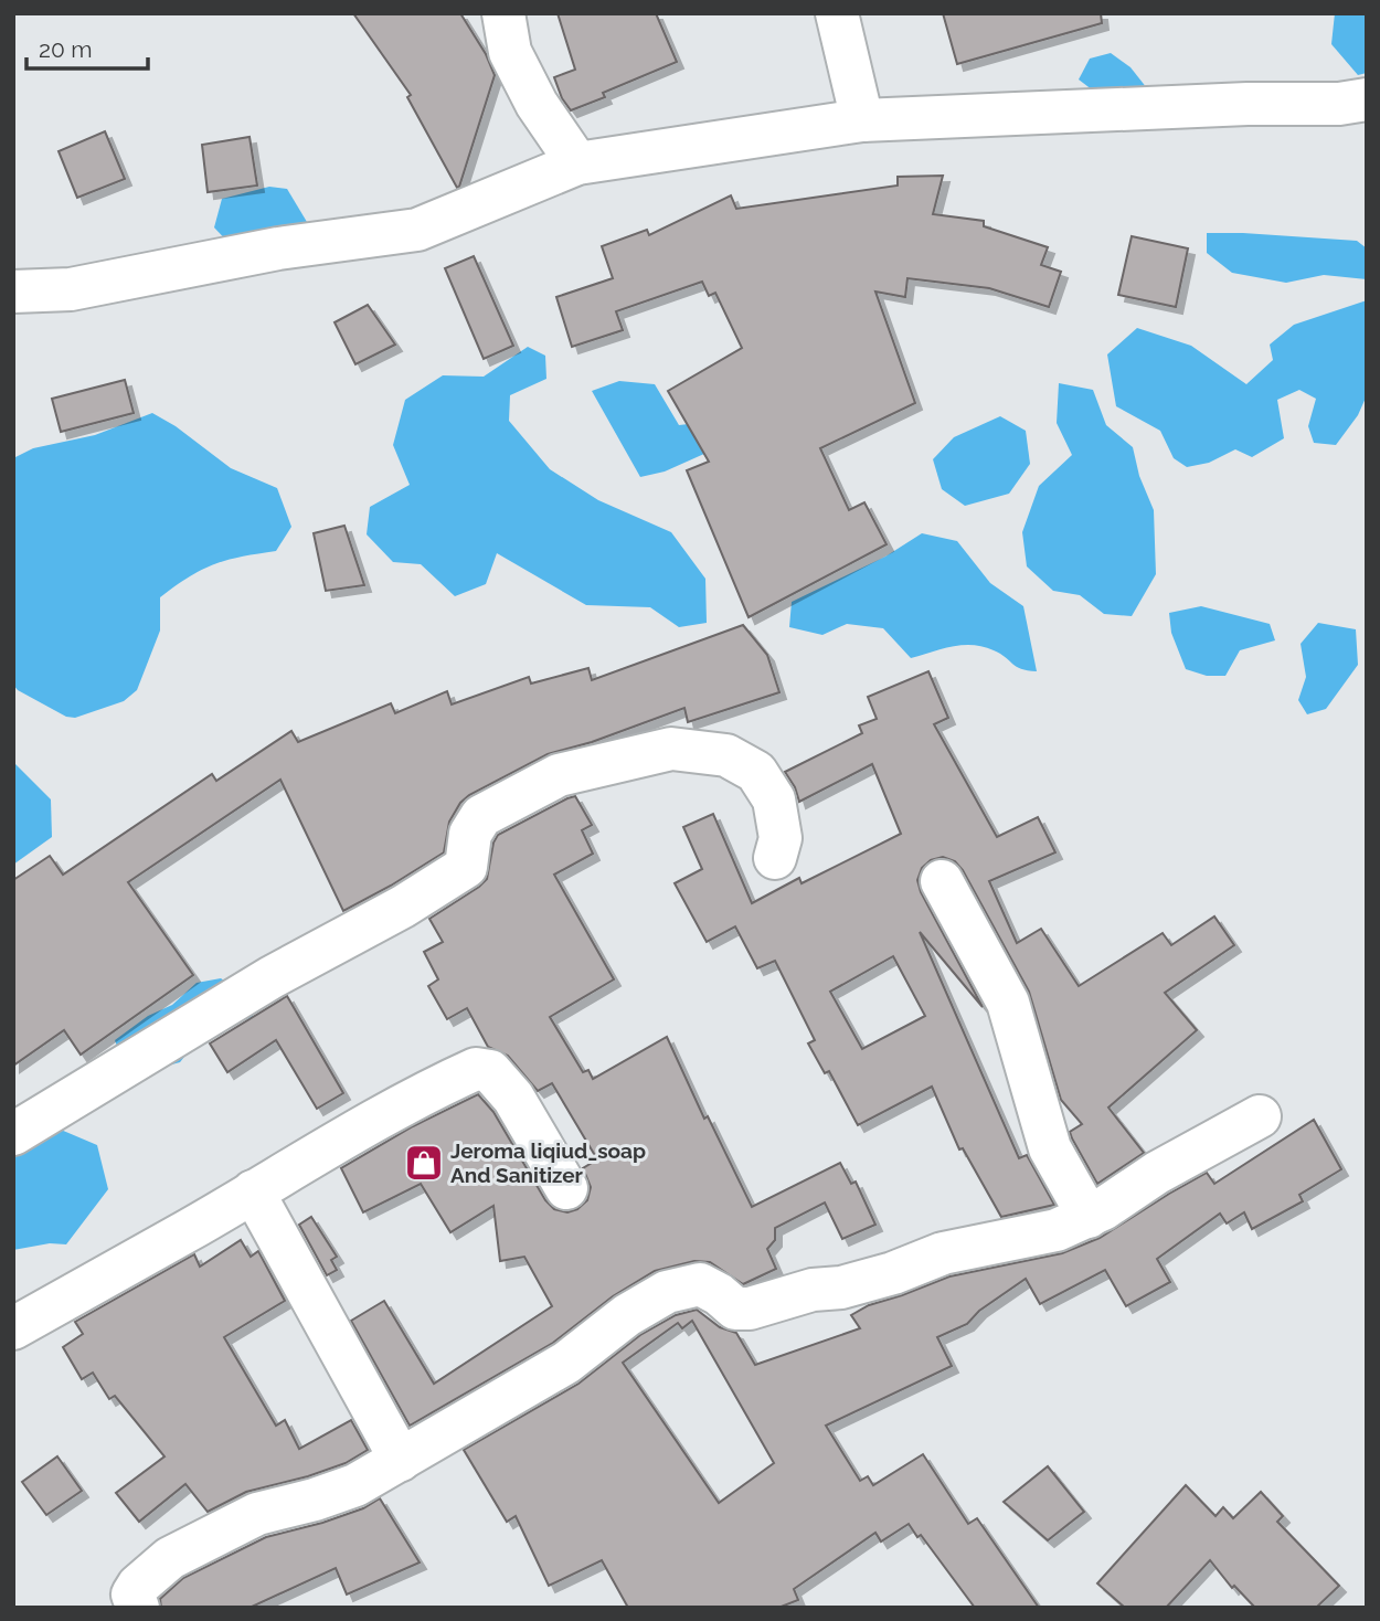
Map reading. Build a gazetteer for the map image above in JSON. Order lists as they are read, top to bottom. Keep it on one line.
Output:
{"places":{"shop":["Jeroma liqiud_soap And Sanitizer"]},"scale_bar":"20 m"}
